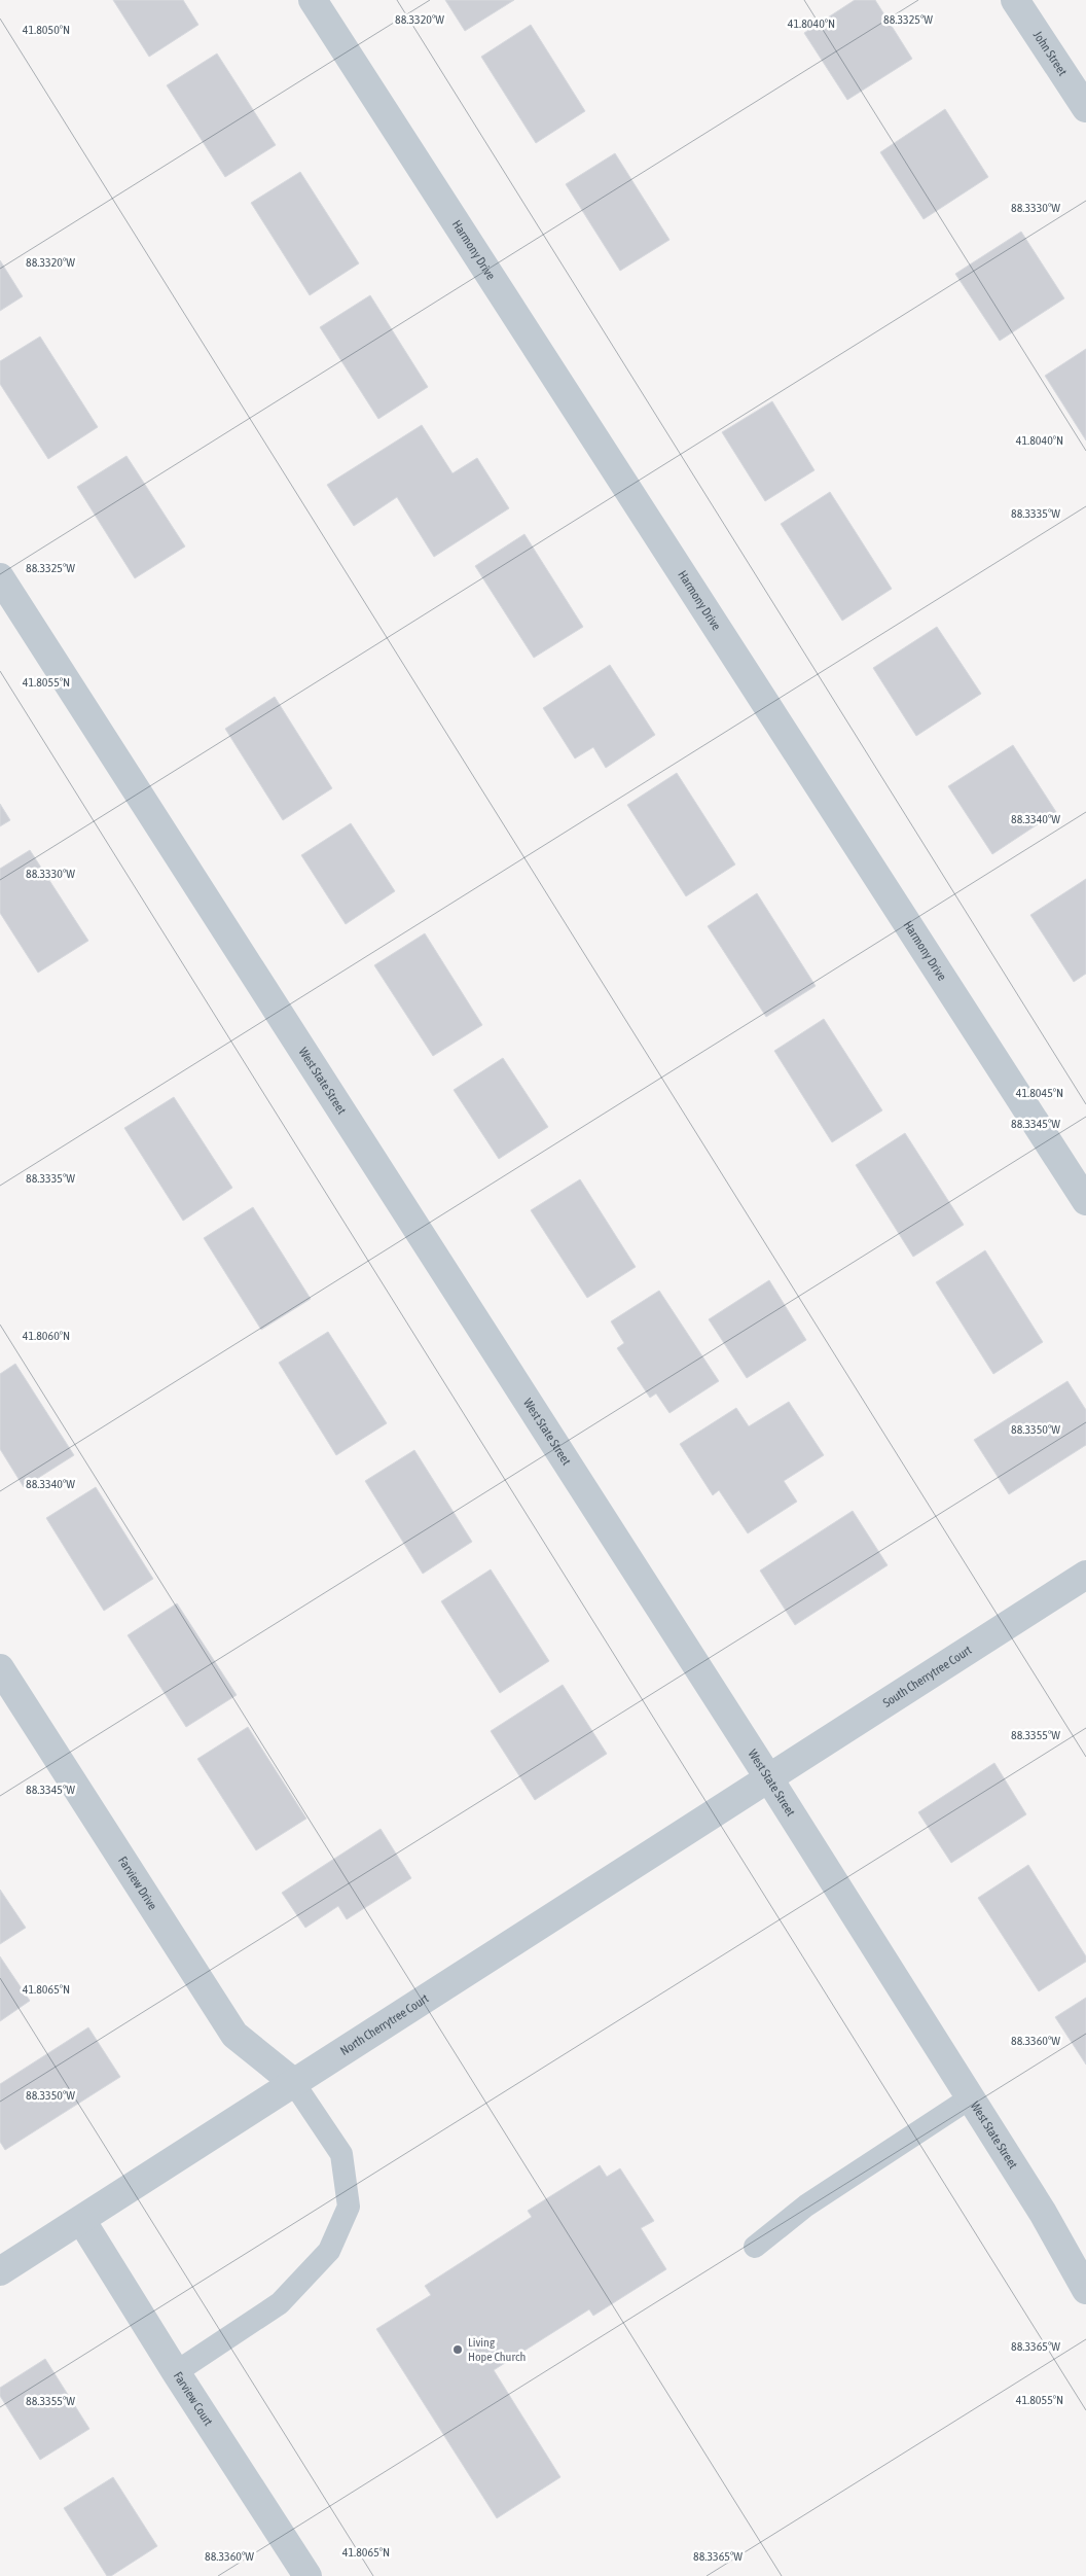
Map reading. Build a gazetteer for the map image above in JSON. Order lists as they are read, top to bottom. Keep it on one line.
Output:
{"streets":{"street":["John Street","Harmony Drive","West State Street","South Cherrytree Court","Farview Drive","North Cherrytree Court","Farview Court"]},"crossings":[["West State Street","South Cherrytree Court"],["West State Street","North Cherrytree Court"],["South Cherrytree Court","North Cherrytree Court"],["Farview Drive","North Cherrytree Court"],["North Cherrytree Court","Farview Court"]],"places":["Living Hope Church"],"coordinates":["88.3320°W","88.3325°W","41.8040°N","41.8050°N","88.3330°W","88.3335°W","41.8055°N","88.3340°W","41.8045°N","88.3345°W","41.8060°N","88.3350°W","88.3355°W","41.8065°N","88.3360°W","88.3365°W"]}
